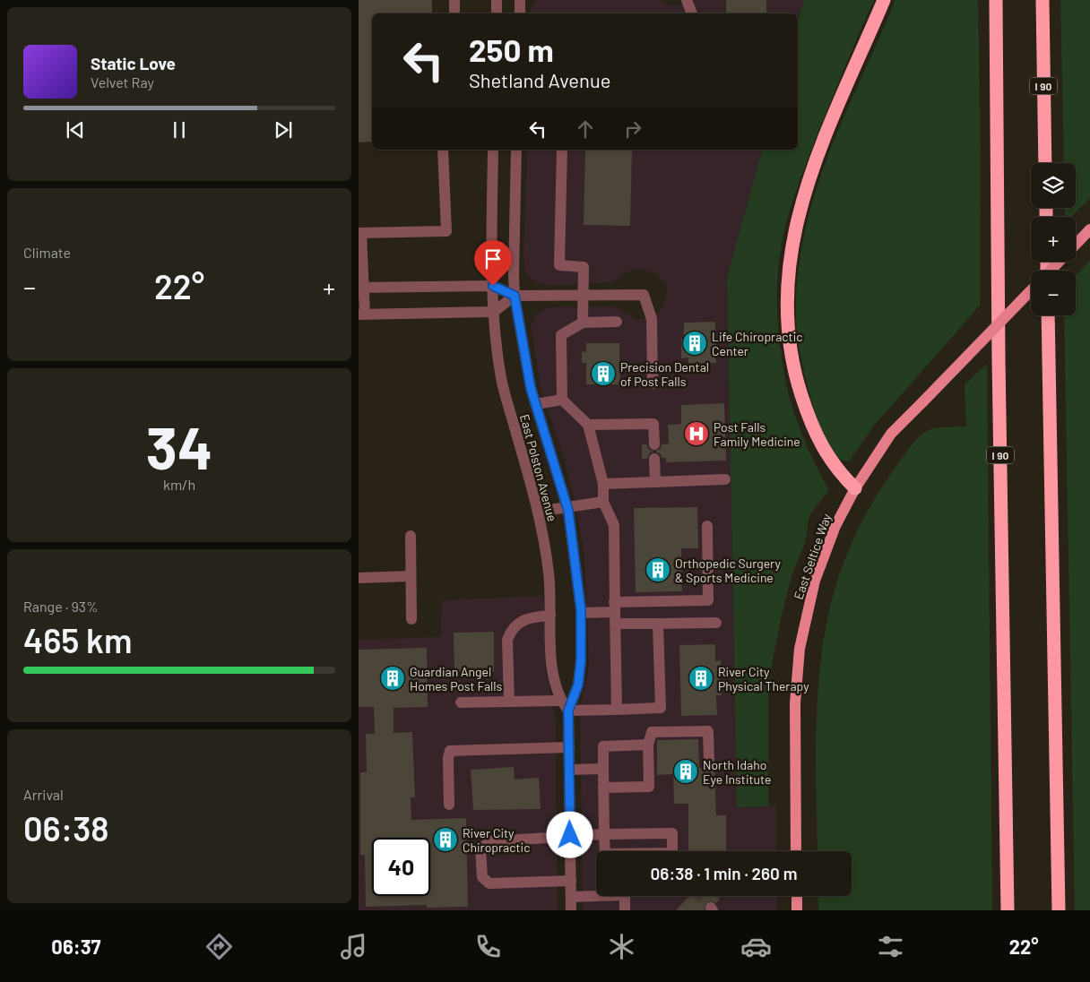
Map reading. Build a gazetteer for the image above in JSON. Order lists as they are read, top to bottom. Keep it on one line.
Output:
{"streets":{"highway":["I 90"],"main road":["East Seltice Way"],"street":["East Polston Avenue"]},"places":{"building":["Life Chiropractic Center","Precision Dental of Post Falls","Orthopedic Surgery & Sports Medicine","Guardian Angel Homes Post Falls","River City Physical Therapy","North Idaho Eye Institute","River City Chiropractic"],"hospital":["Post Falls Family Medicine"]},"page":{"turn":["250 m","Shetland Avenue"],"song":["Static Love","Velvet Ray"],"map_buttons":["+","−"],"tile":["Climate",["34","km/h"],["Range · 93%","465 km"],["Arrival","06:38"]],"heat":["−","22°","+"],"limit":"40","trip":"06:38 · 1 min · 260 m","tabs":["06:37","22°"]}}
